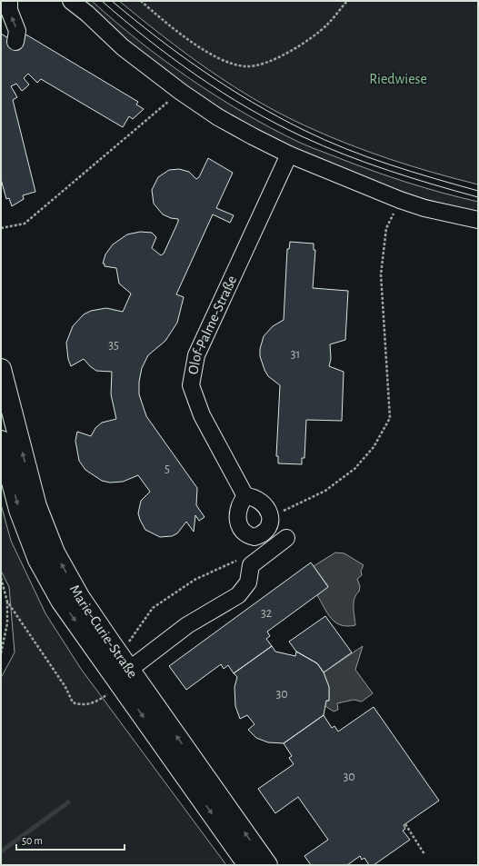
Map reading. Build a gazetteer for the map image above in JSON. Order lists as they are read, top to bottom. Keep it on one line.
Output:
{"streets":{"main road":["Marie-Curie-Straße"],"street":["Olof-Palme-Straße"]},"parks":["Riedwiese"],"house_numbers":["35","31","5","32","30","30"],"scale_bar":"50 m"}
